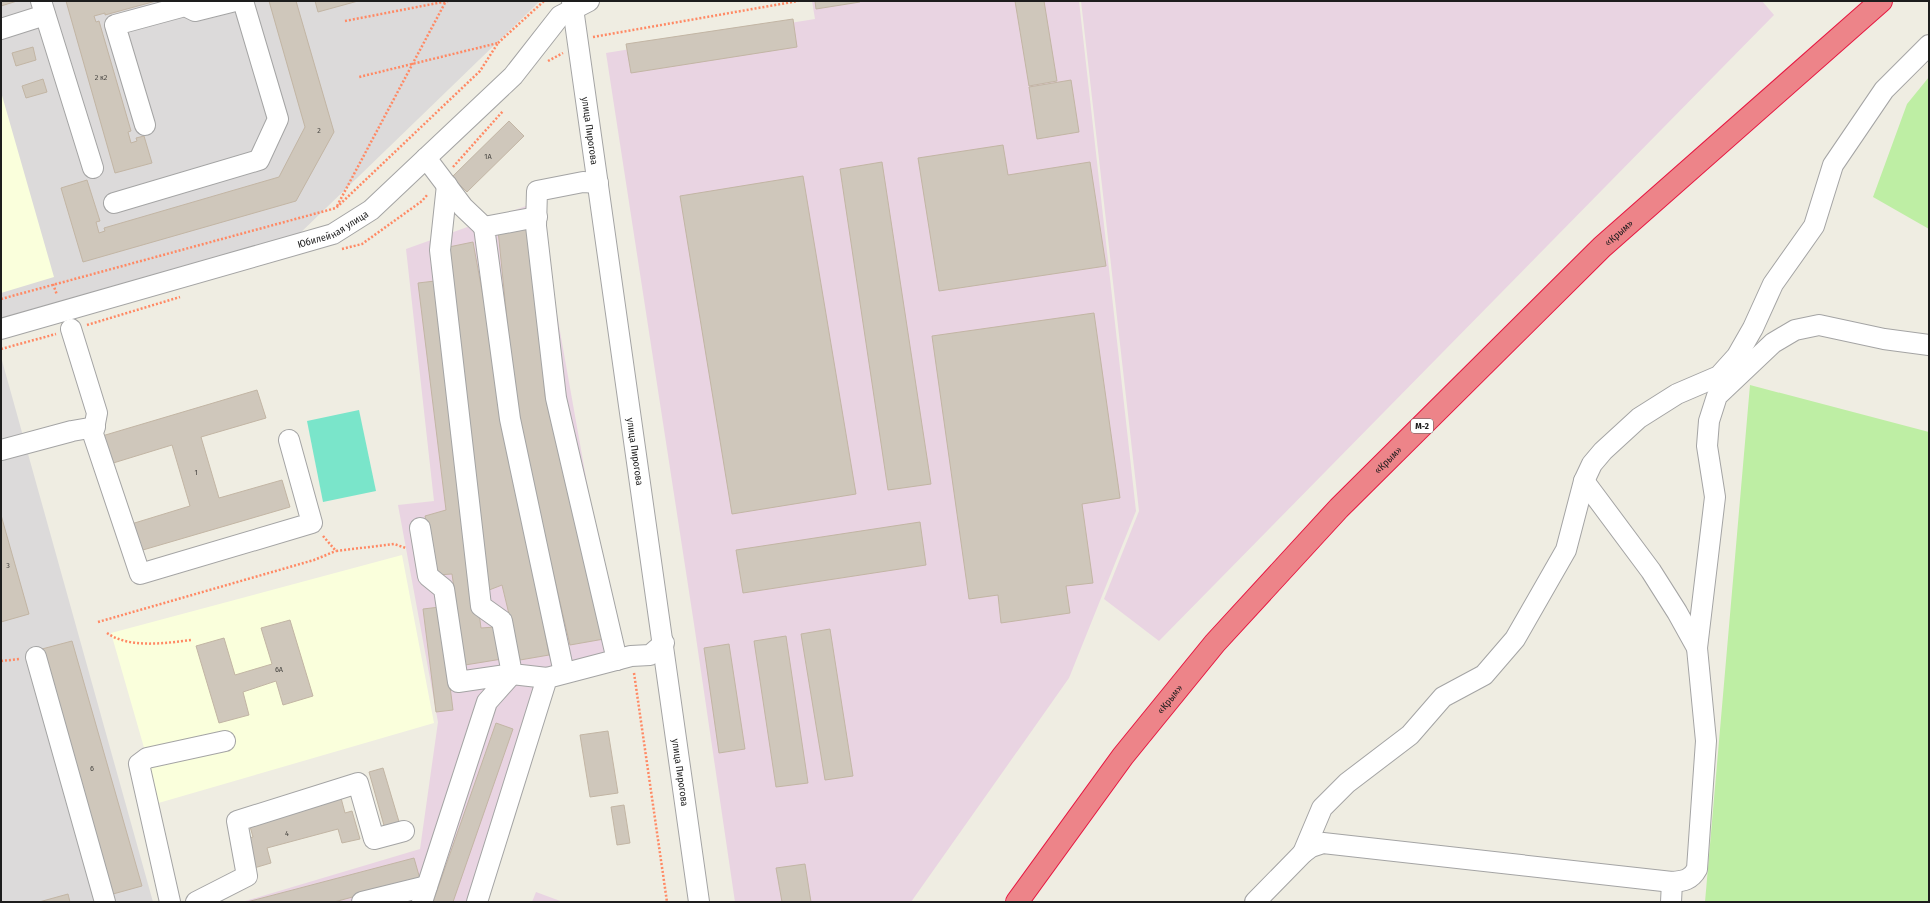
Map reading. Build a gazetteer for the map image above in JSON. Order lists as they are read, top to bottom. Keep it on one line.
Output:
{"streets":{"highway":["«Крым»","М-2"],"street":["улица Пирогова","Юбилейная улица"]},"crossings":[["улица Пирогова","Юбилейная улица"]],"house_numbers":["2 к2","2","1А","1","3","6А","6","4"]}
